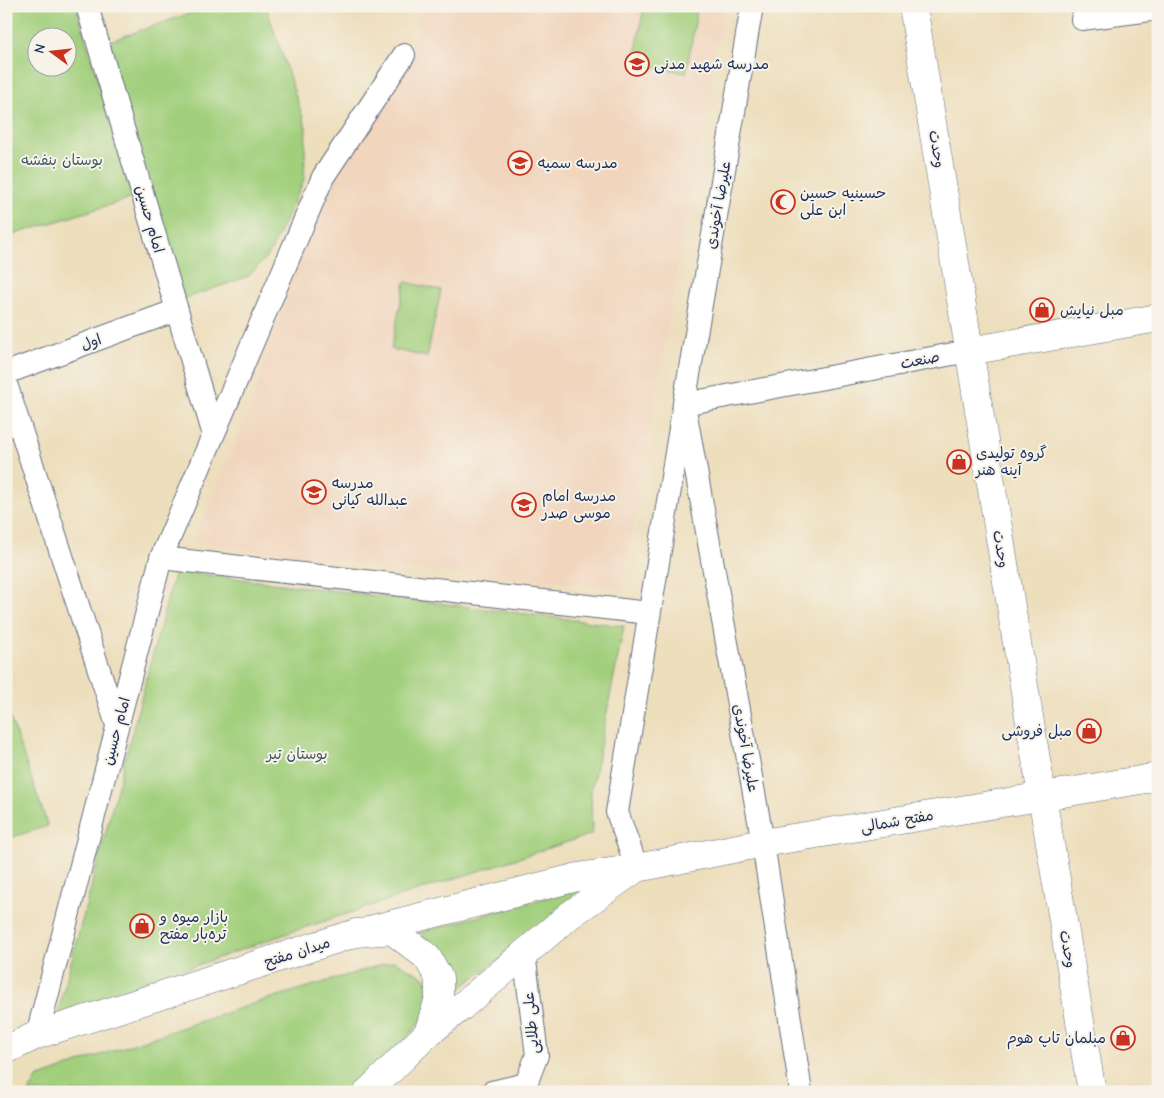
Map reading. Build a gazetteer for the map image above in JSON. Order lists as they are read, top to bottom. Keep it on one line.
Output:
{"streets":{"street":["وحدت","علیرضا آخوندی","امام حسین","اول","صنعت","مفتح شمالی","میدان مفتح","علی طلایی"]},"crossings":[["وحدت","صنعت"],["وحدت","مفتح شمالی"],["علیرضا آخوندی","صنعت"],["علیرضا آخوندی","مفتح شمالی"],["امام حسین","اول"],["امام حسین","میدان مفتح"],["مفتح شمالی","میدان مفتح"]],"parks":["بوستان بنفشه","بوستان تیر"],"places":{"school or university":["مدرسه شهید مدنی","مدرسه سمیه","مدرسه عبدالله کیانی","مدرسه امام موسی صدر"],"mosque":["حسینیه حسین ابن علی"],"shop":["مبل نیایش","گروه تولیدی آینه هنر","مبل فروشی","بازار میوه و تره‌بار مفتح","مبلمان تاپ هوم"]},"north":"left"}
